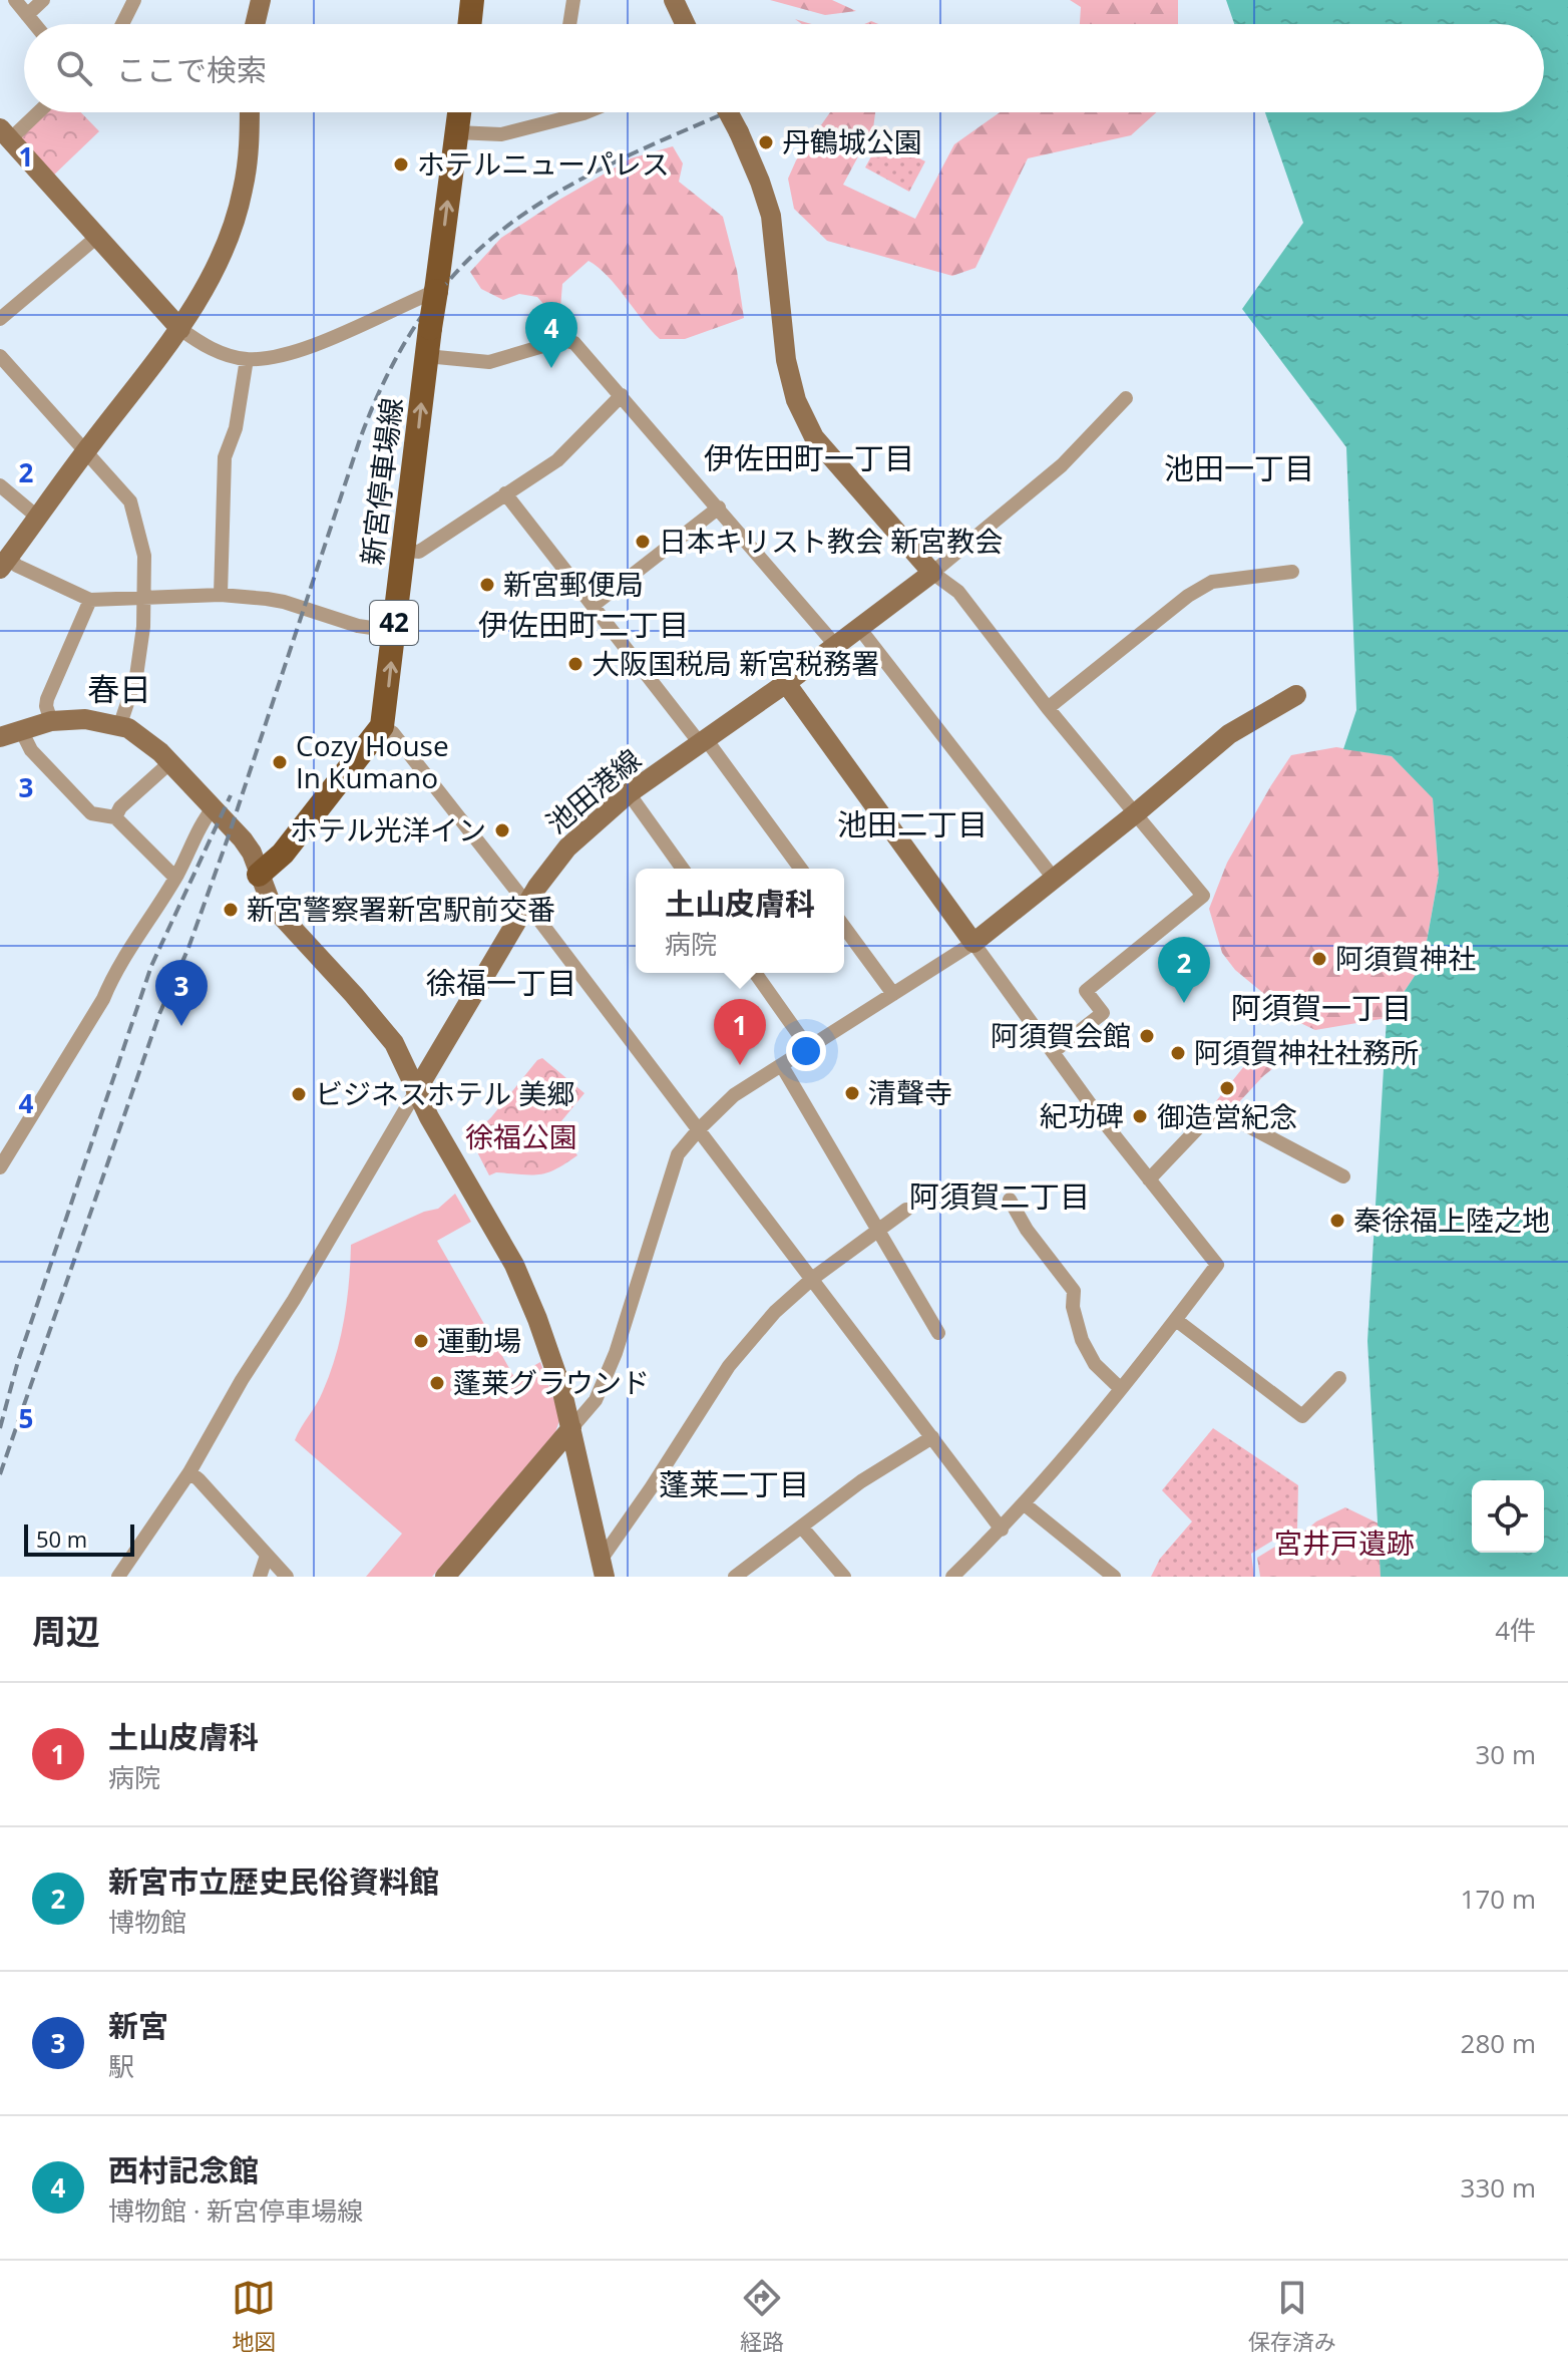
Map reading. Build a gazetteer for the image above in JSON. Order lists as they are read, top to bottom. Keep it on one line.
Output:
{"streets":{"main road":["新宮停車場線","42"],"street":["池田港線"]},"one_way":["新宮停車場線"],"districts":["伊佐田町一丁目","池田一丁目","伊佐田町二丁目","春日","池田二丁目","徐福一丁目","阿須賀一丁目","阿須賀二丁目","蓬莱二丁目"],"parks":["徐福公園","宮井戸遺跡"],"places":["丹鶴城公園","ホテルニューパレス","日本キリスト教会 新宮教会","新宮郵便局","大阪国税局 新宮税務署","Cozy House In Kumano","ホテル光洋イン","新宮警察署新宮駅前交番","阿須賀神社","阿須賀会館","阿須賀神社社務所","御造営紀念","清聲寺","ビジネスホテル 美郷","紀功碑","秦徐福上陸之地","運動場","蓬莱グラウンド"],"scale_bar":"50 m","page":{"search":"ここで検索","pins":["4","2","3","1"],"popup":["土山皮膚科","病院"],"scale":"50 m","heading":["周辺","4件"],"list":[{"mark":"1","name":"土山皮膚科","note":"病院","value":"30 m"},{"mark":"2","name":"新宮市立歴史民俗資料館","note":"博物館","value":"170 m"},{"mark":"3","name":"新宮","note":"駅","value":"280 m"},{"mark":"4","name":"西村記念館","note":"博物館 · 新宮停車場線","value":"330 m"}],"nav":["地図","経路","保存済み"]},"grid":{"rows":["1","2","3","4","5"]}}
